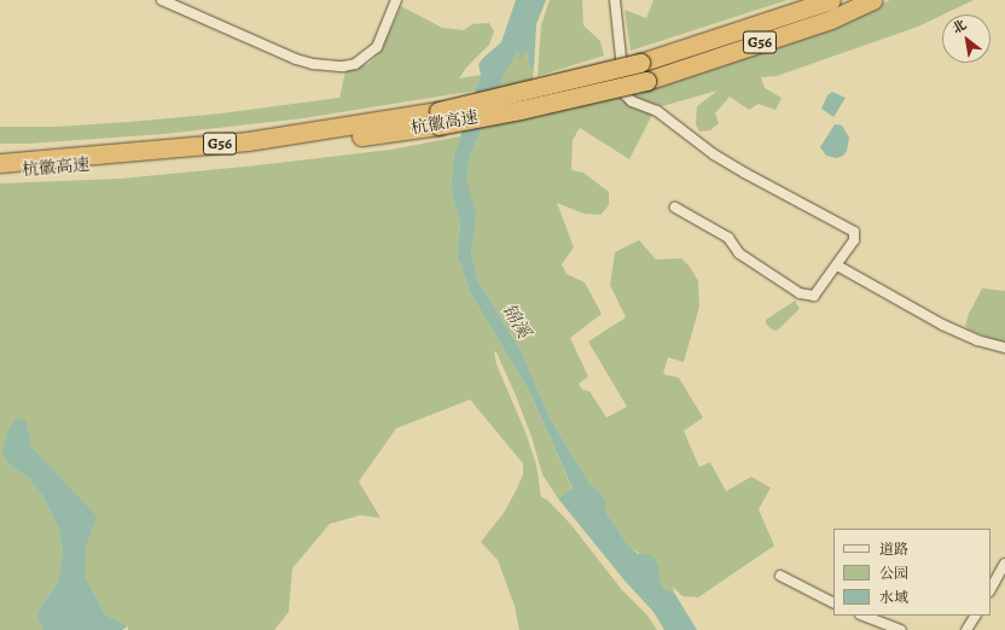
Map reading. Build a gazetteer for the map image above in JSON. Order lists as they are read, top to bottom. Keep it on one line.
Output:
{"streets":{"highway":["G56","杭徽高速"]},"water":["锦溪"],"legend":["道路","公园","水域"],"north":"top left"}
